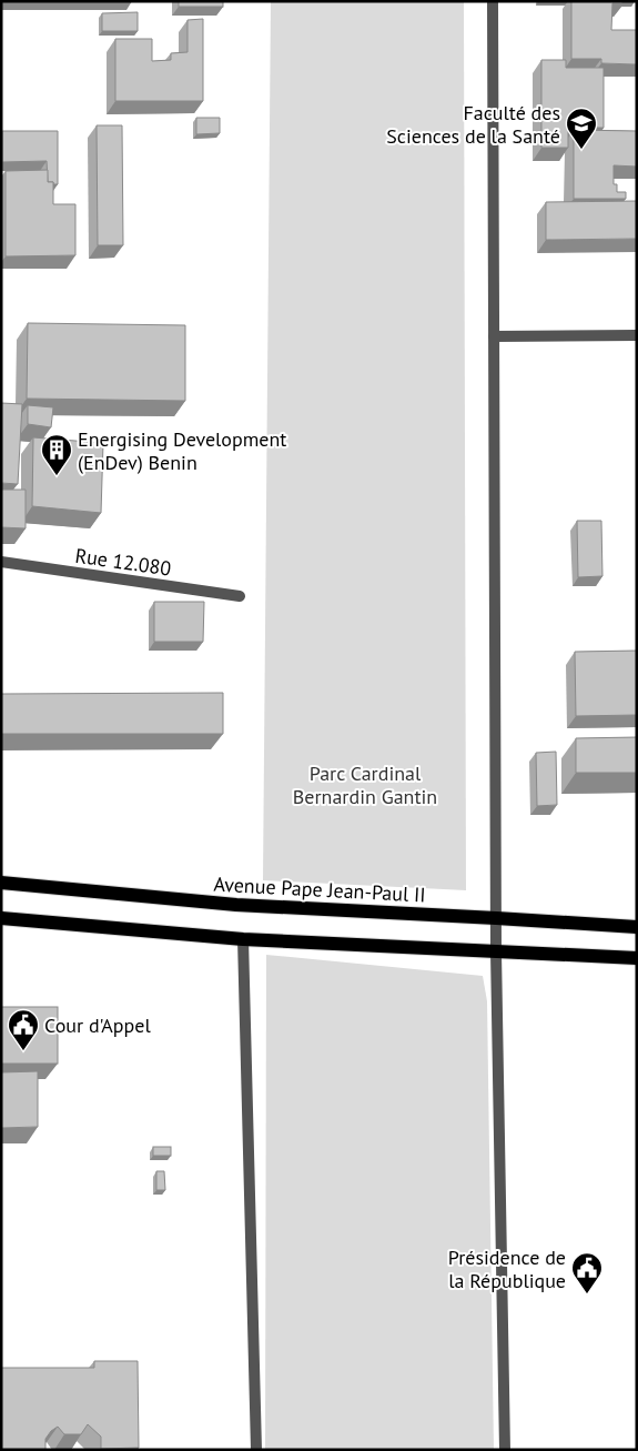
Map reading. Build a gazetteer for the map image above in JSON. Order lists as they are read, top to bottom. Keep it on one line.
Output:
{"streets":{"main road":["Avenue Pape Jean-Paul II"],"street":["Rue 12.080"]},"parks":["Parc Cardinal Bernardin Gantin"],"places":{"school or university":["Faculté des Sciences de la Santé"],"building":["Energising Development (EnDev) Benin"],"public building":["Cour d'Appel","Présidence de la République"]}}
